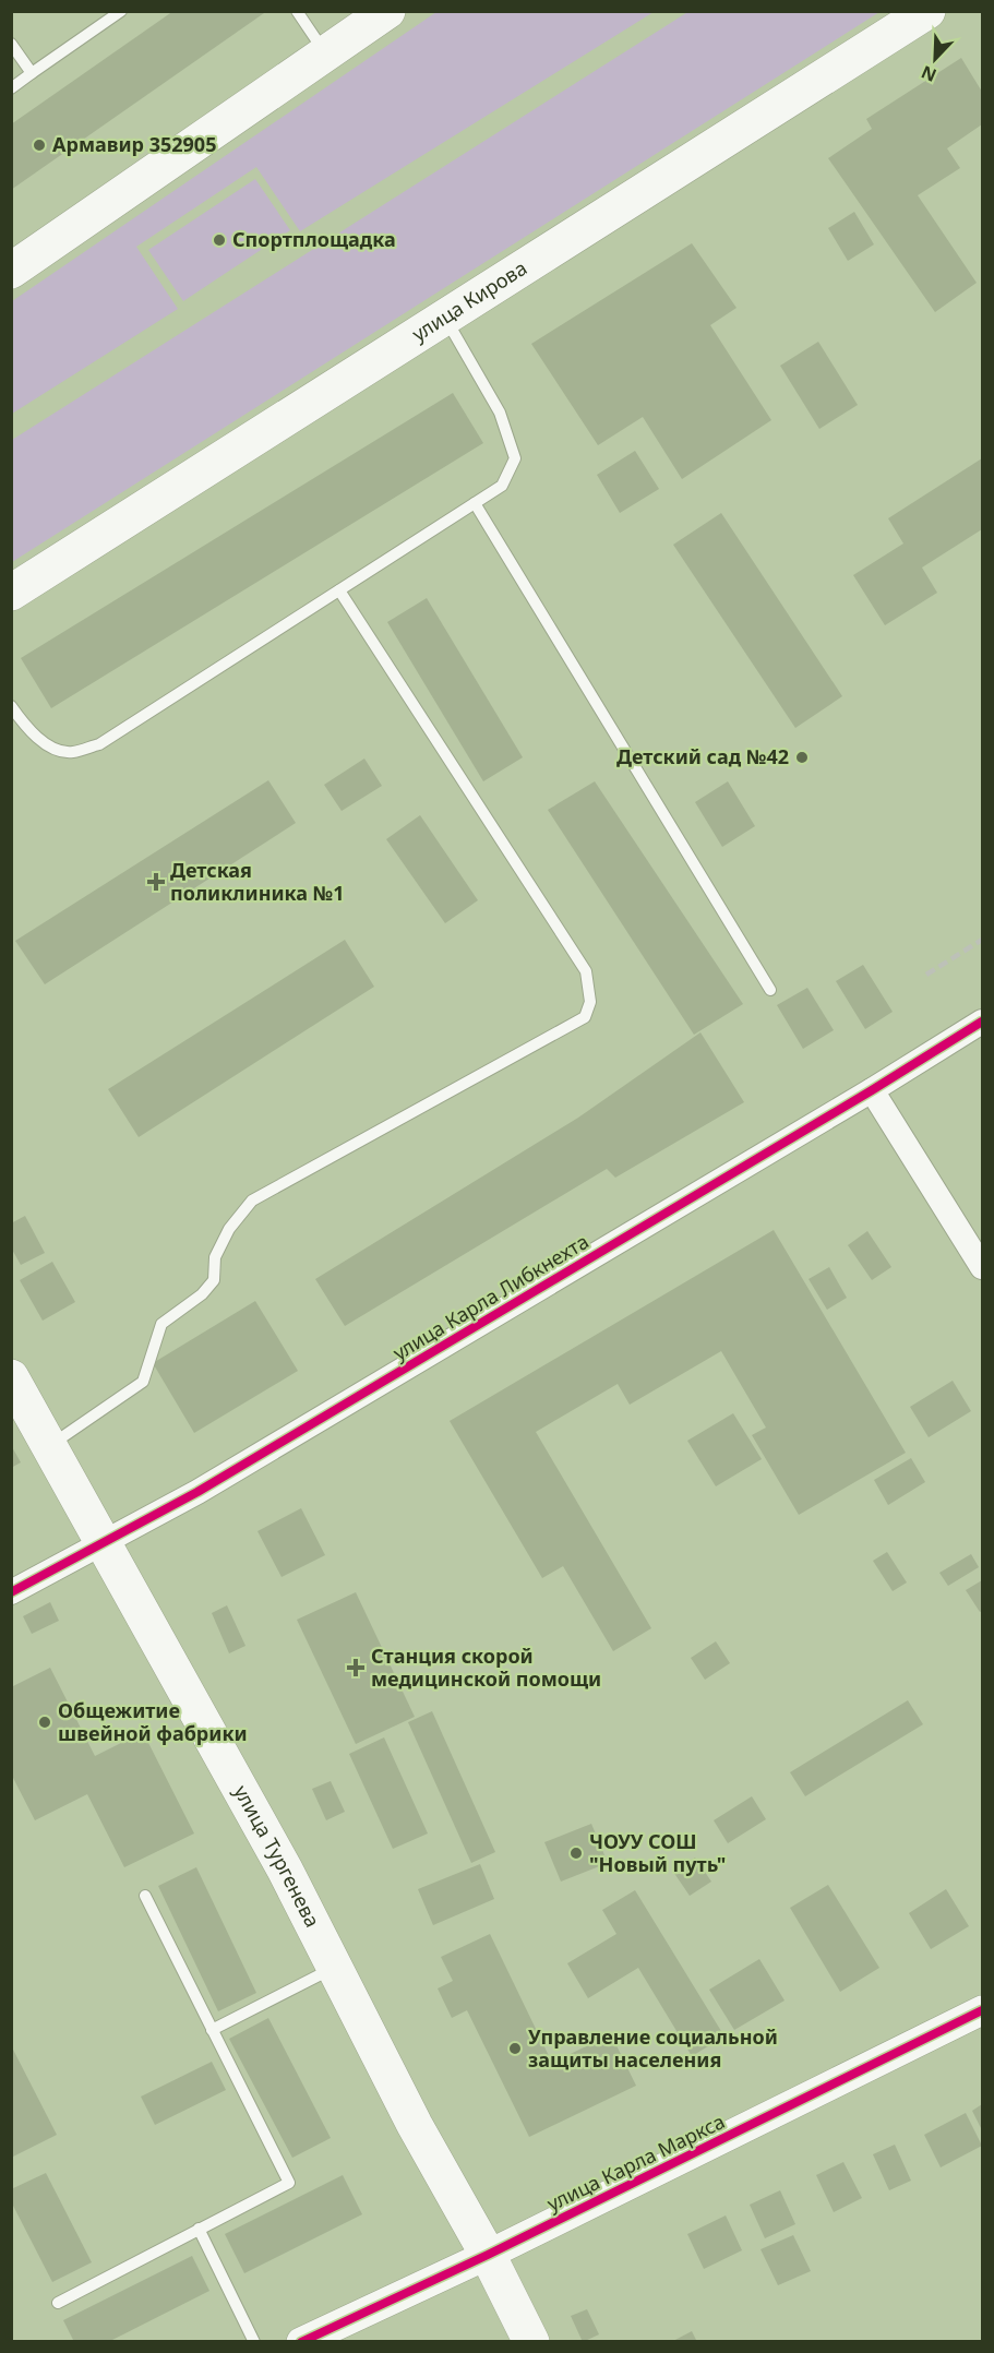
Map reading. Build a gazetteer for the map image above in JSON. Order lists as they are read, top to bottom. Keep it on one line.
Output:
{"streets":{"main road":["улица Кирова","улица Тургенева"],"street":["улица Карла Либкнехта","улица Карла Маркса"]},"crossings":[["улица Карла Либкнехта","улица Тургенева"],["улица Тургенева","улица Карла Маркса"]],"places":{"other":["Армавир 352905","Спортплощадка","Детский сад №42","Общежитие швейной фабрики","ЧОУУ СОШ \"Новый путь\"","Управление социальной защиты населения"],"health":["Детская поликлиника №1","Станция скорой медицинской помощи"]},"north":"bottom left"}
